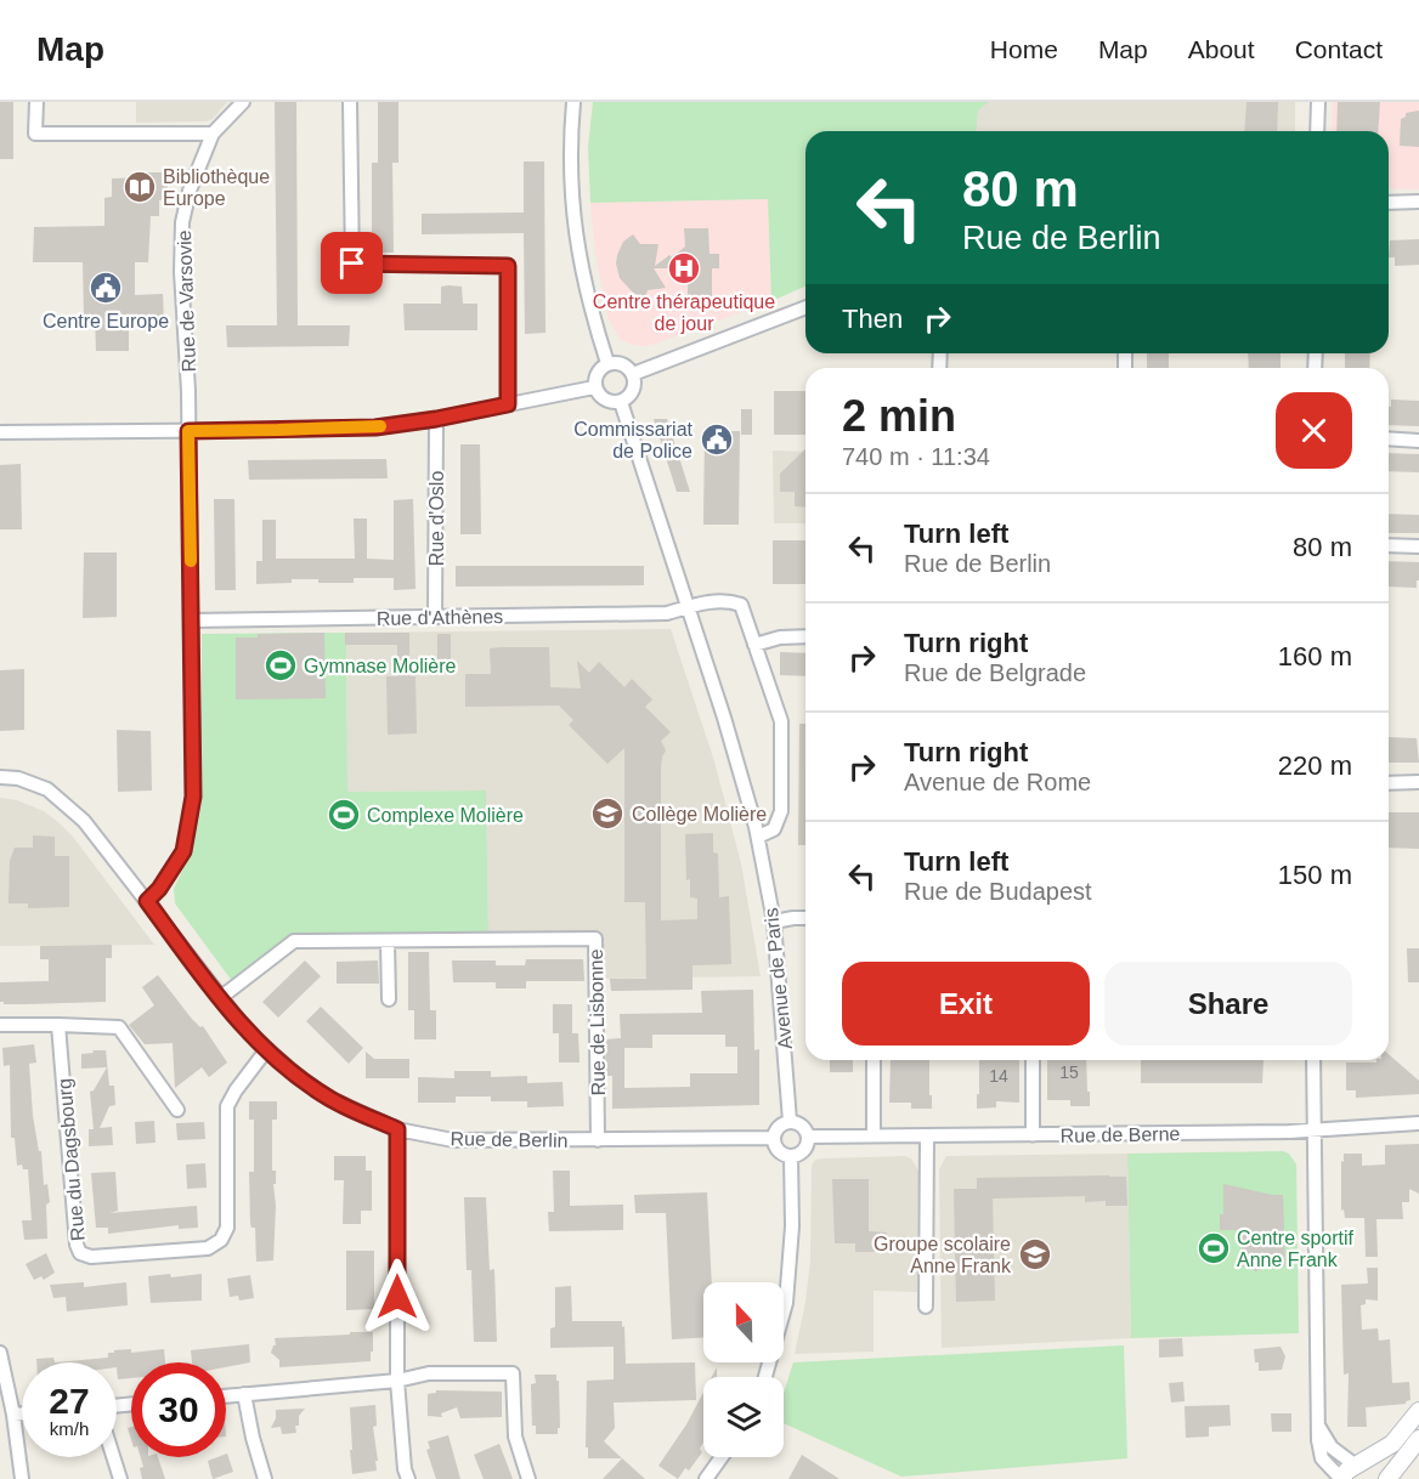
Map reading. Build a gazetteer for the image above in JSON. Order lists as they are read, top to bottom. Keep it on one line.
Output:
{"streets":{"street":["Rue de Varsovie","Rue d'Oslo","Rue d'Athènes","Avenue de Paris","Rue de Lisbonne","Rue de Berne","Rue de Berlin","Rue du Dagsbourg"]},"crossings":[["Rue de Varsovie","Rue d'Athènes"],["Rue de Varsovie","Rue de Berlin"],["Rue d'Oslo","Rue d'Athènes"],["Rue d'Athènes","Avenue de Paris"],["Avenue de Paris","Rue de Berne"],["Avenue de Paris","Rue de Berlin"],["Rue de Lisbonne","Rue de Berlin"],["Rue de Berne","Rue de Berlin"],["Rue de Berlin","Rue du Dagsbourg"]],"places":{"library":["Bibliothèque Europe"],"hospital":["Centre thérapeutique de jour"],"public building":["Centre Europe","Commissariat de Police"],"sports":["Gymnase Molière","Complexe Molière","Centre sportif Anne Frank"],"school or university":["Collège Molière","Groupe scolaire Anne Frank"]},"house_numbers":["15","14"],"north":"top","page":{"header":"Map","nav":["Home","Map","About","Contact"],"turn":["80 m","Rue de Berlin"],"then":"Then","heading":["2 min","740 m · 11:34"],"list":[{"name":"Turn left","note":"Rue de Berlin","value":"80 m"},{"name":"Turn right","note":"Rue de Belgrade","value":"160 m"},{"name":"Turn right","note":"Avenue de Rome","value":"220 m"},{"name":"Turn left","note":"Rue de Budapest","value":"150 m"}],"buttons":["Exit","Share"],"speed":"27 km/h","limit":"30"}}
